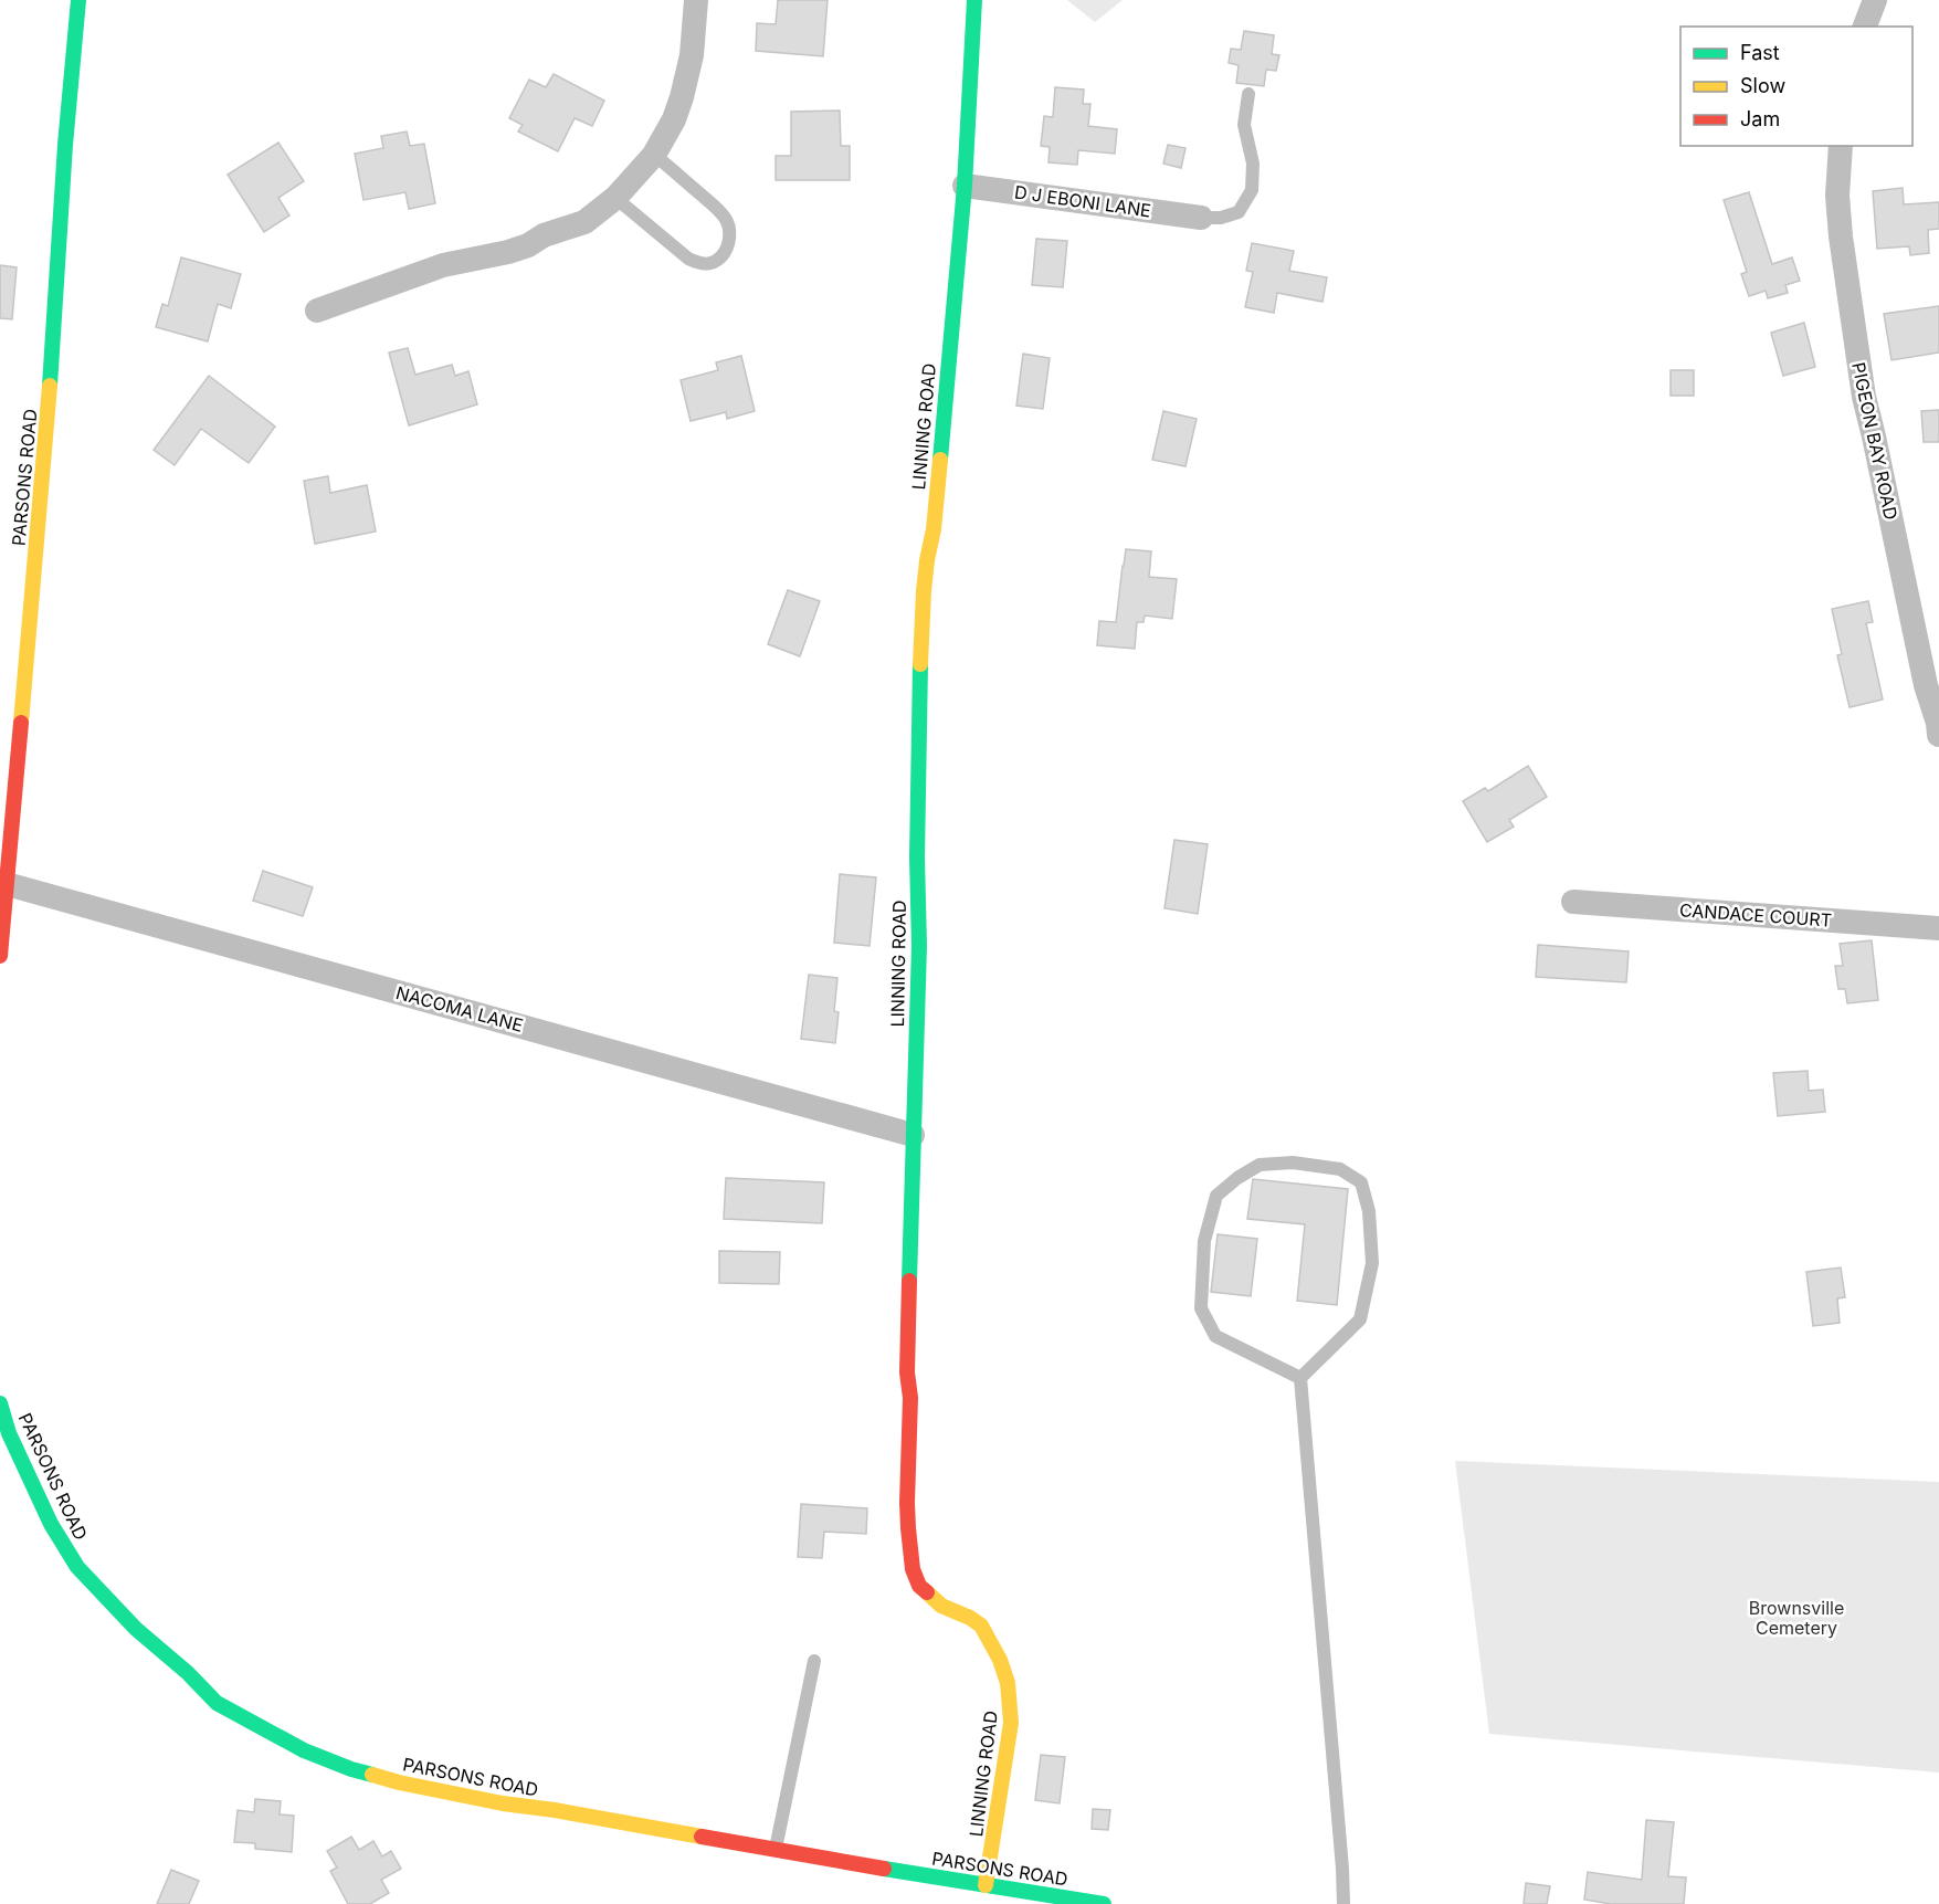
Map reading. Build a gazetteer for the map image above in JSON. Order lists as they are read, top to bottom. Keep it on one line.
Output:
{"streets":{"street":["D J EBONI LANE","LINNING ROAD","PIGEON BAY ROAD","PARSONS ROAD","CANDACE COURT","NACOMA LANE"]},"crossings":[["D J EBONI LANE","LINNING ROAD"],["LINNING ROAD","PARSONS ROAD"],["LINNING ROAD","NACOMA LANE"],["PARSONS ROAD","NACOMA LANE"]],"parks":["Brownsville Cemetery"],"legend":["Fast","Slow","Jam"]}
